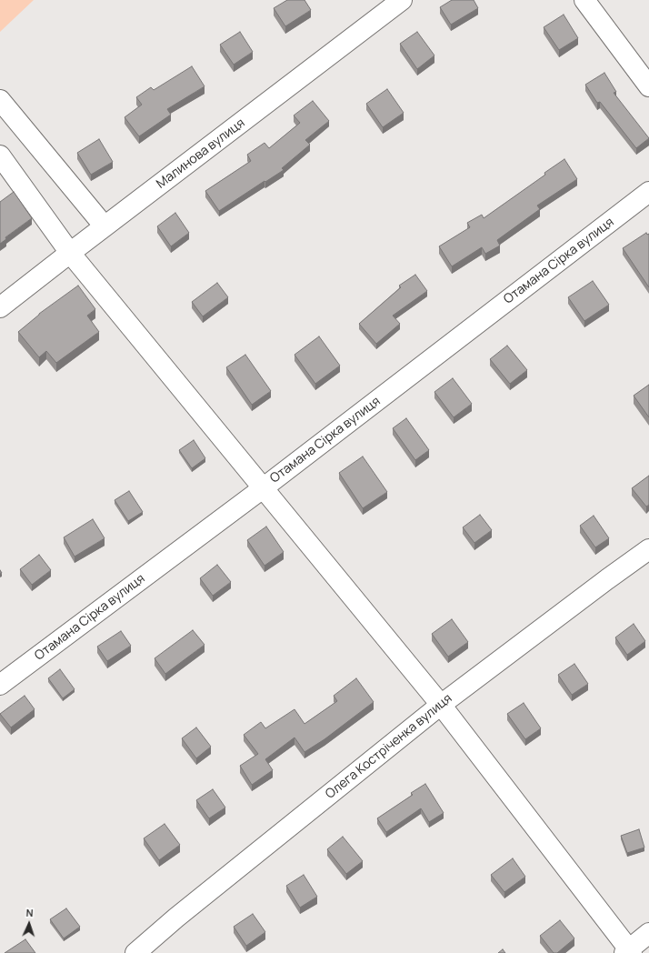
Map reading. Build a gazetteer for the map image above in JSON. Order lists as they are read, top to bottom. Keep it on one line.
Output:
{"streets":{"street":["Малинова вулиця","Отамана Сірка вулиця","Олега Костріченка вулиця"]},"north":"top"}
